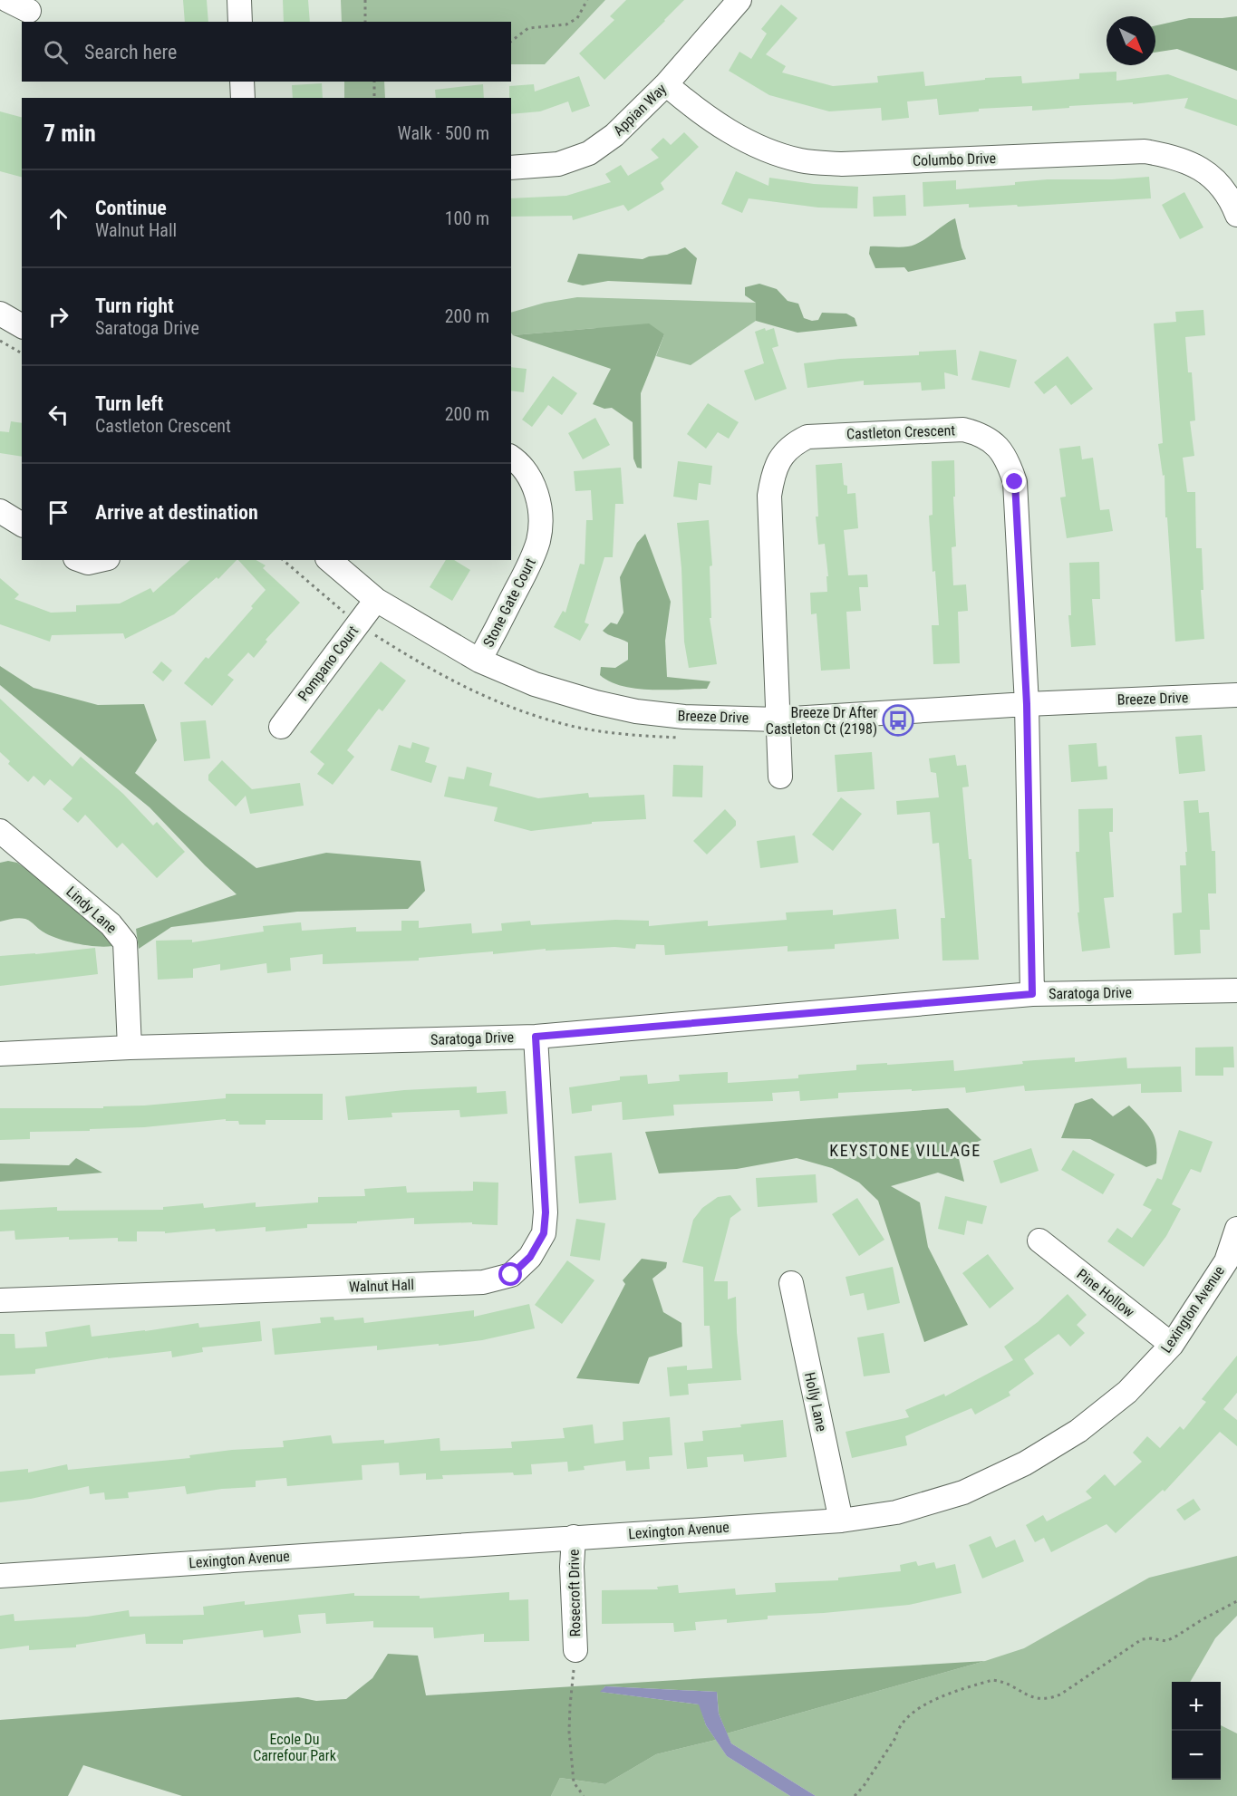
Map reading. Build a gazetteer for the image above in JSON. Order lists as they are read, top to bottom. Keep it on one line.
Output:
{"streets":{"street":["Appian Way","Columbo Drive","Castleton Crescent","Stone Gate Court","Pompano Court","Breeze Drive","Lindy Lane","Saratoga Drive","Walnut Hall","Pine Hollow","Lexington Avenue","Holly Lane","Rosecroft Drive"]},"crossings":[["Appian Way","Columbo Drive"],["Castleton Crescent","Breeze Drive"],["Castleton Crescent","Saratoga Drive"],["Stone Gate Court","Breeze Drive"],["Pompano Court","Breeze Drive"],["Lindy Lane","Saratoga Drive"],["Saratoga Drive","Walnut Hall"],["Pine Hollow","Lexington Avenue"],["Lexington Avenue","Holly Lane"],["Lexington Avenue","Rosecroft Drive"]],"districts":["KEYSTONE VILLAGE"],"parks":["Ecole Du Carrefour Park"],"places":{"bus stop":["Breeze Dr After Castleton Ct (2198)"]},"north":"bottom right","page":{"search":"Search here","heading":["7 min","Walk · 500 m"],"list":[["Continue","Walnut Hall","100 m"],["Turn right","Saratoga Drive","200 m"],["Turn left","Castleton Crescent","200 m"],"Arrive at destination"],"map_buttons":["+","−"]}}
